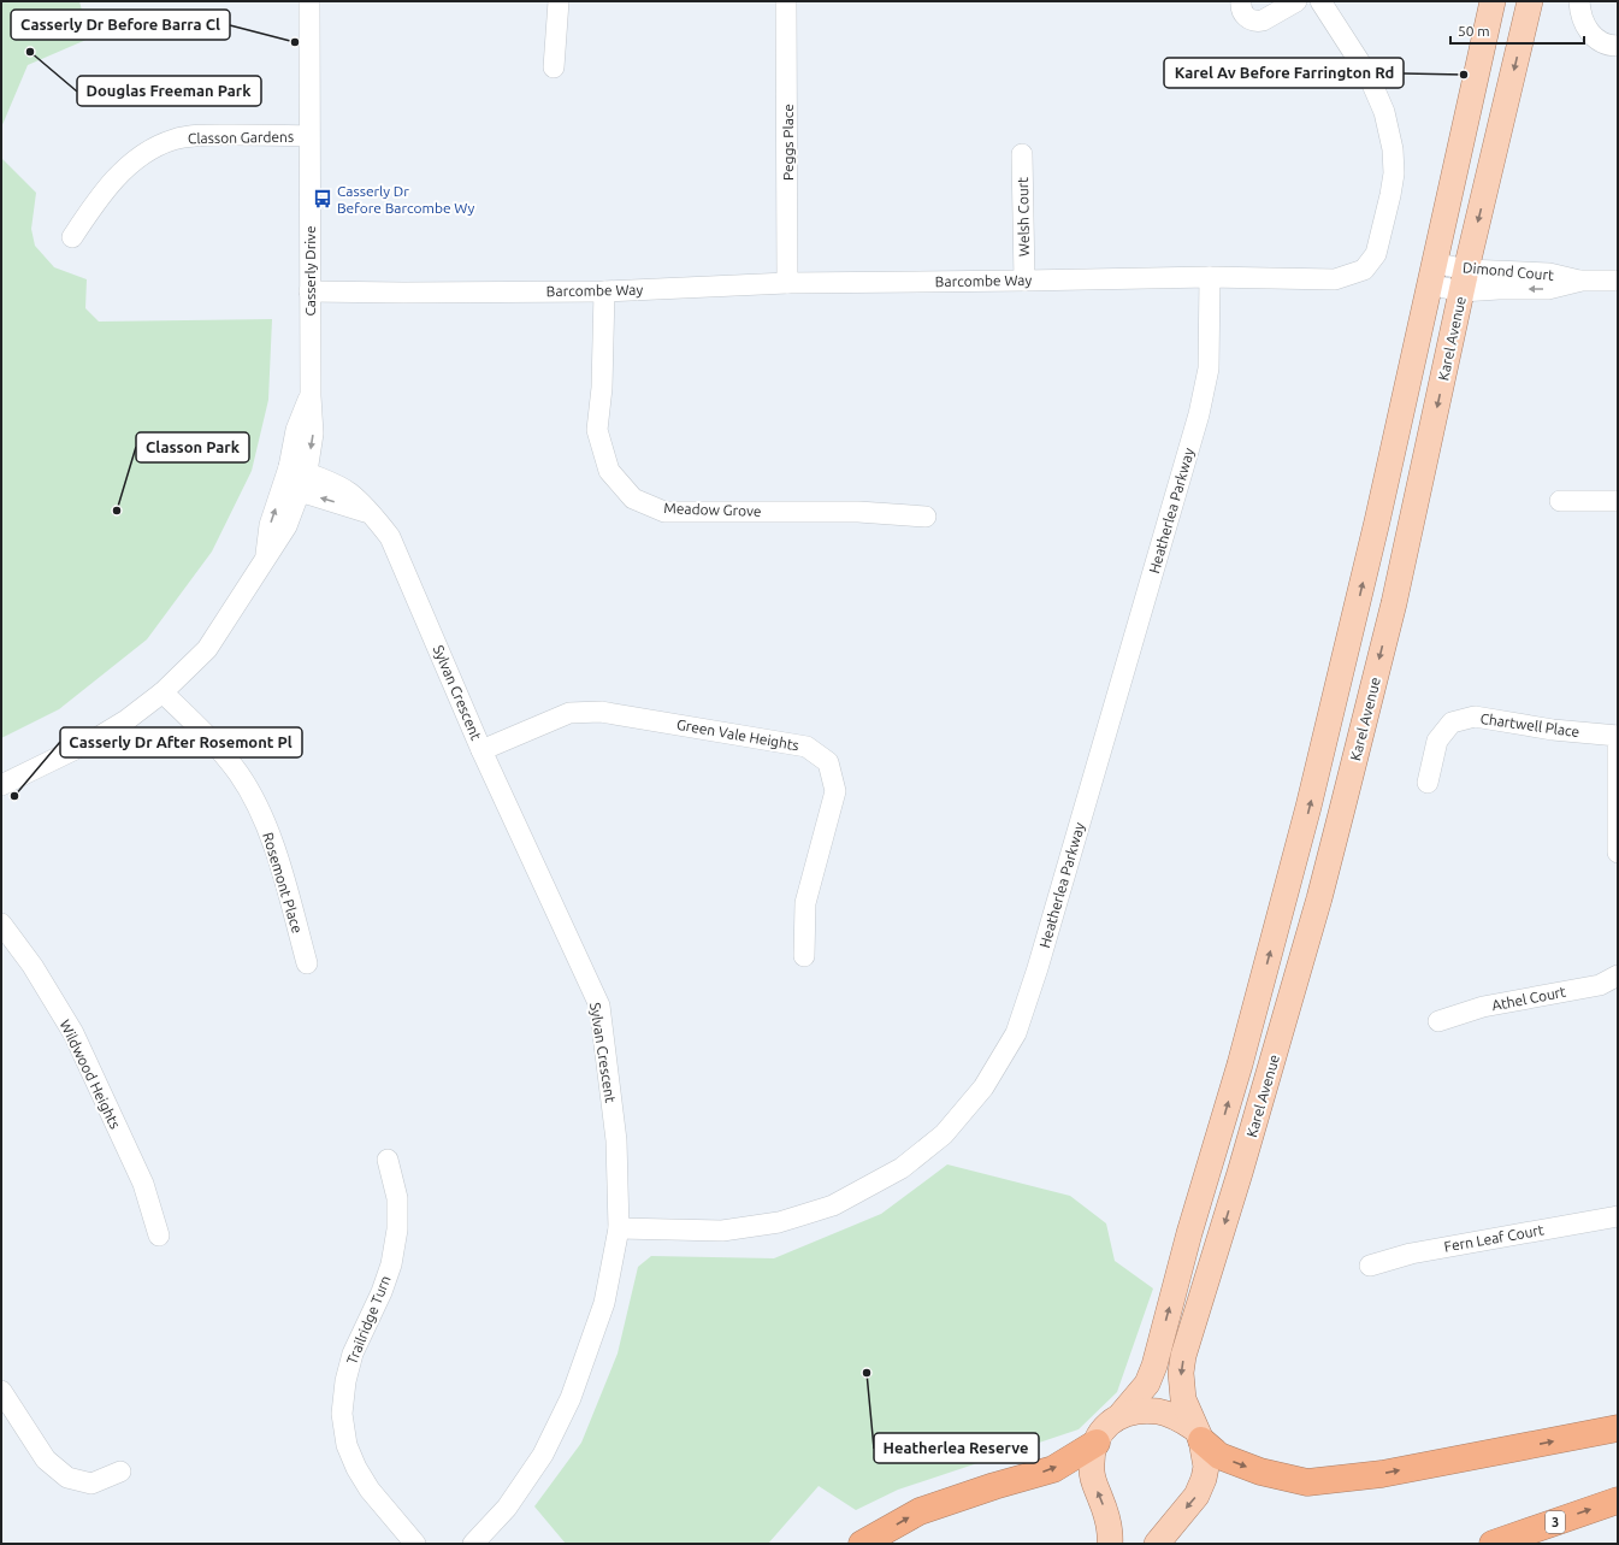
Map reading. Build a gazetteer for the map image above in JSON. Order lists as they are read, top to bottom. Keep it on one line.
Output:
{"streets":{"highway":["3"],"main road":["Karel Avenue"],"street":["Classon Gardens","Peggs Place","Welsh Court","Casserly Drive","Dimond Court","Barcombe Way","Meadow Grove","Heatherlea Parkway","Sylvan Crescent","Chartwell Place","Green Vale Heights","Rosemont Place","Athel Court","Wildwood Heights","Fern Leaf Court","Trailridge Turn"]},"crossings":[["Classon Gardens","Casserly Drive"],["Peggs Place","Barcombe Way"],["Welsh Court","Barcombe Way"],["Casserly Drive","Barcombe Way"],["Casserly Drive","Sylvan Crescent"],["Casserly Drive","Rosemont Place"],["Dimond Court","Karel Avenue"],["Barcombe Way","Meadow Grove"],["Barcombe Way","Heatherlea Parkway"],["Heatherlea Parkway","Sylvan Crescent"],["Sylvan Crescent","Green Vale Heights"]],"places":{"other":["Casserly Dr Before Barra Cl","Douglas Freeman Park","Karel Av Before Farrington Rd","Classon Park","Casserly Dr After Rosemont Pl","Heatherlea Reserve"],"bus stop":["Casserly Dr Before Barcombe Wy"]},"scale_bar":"50 m"}
